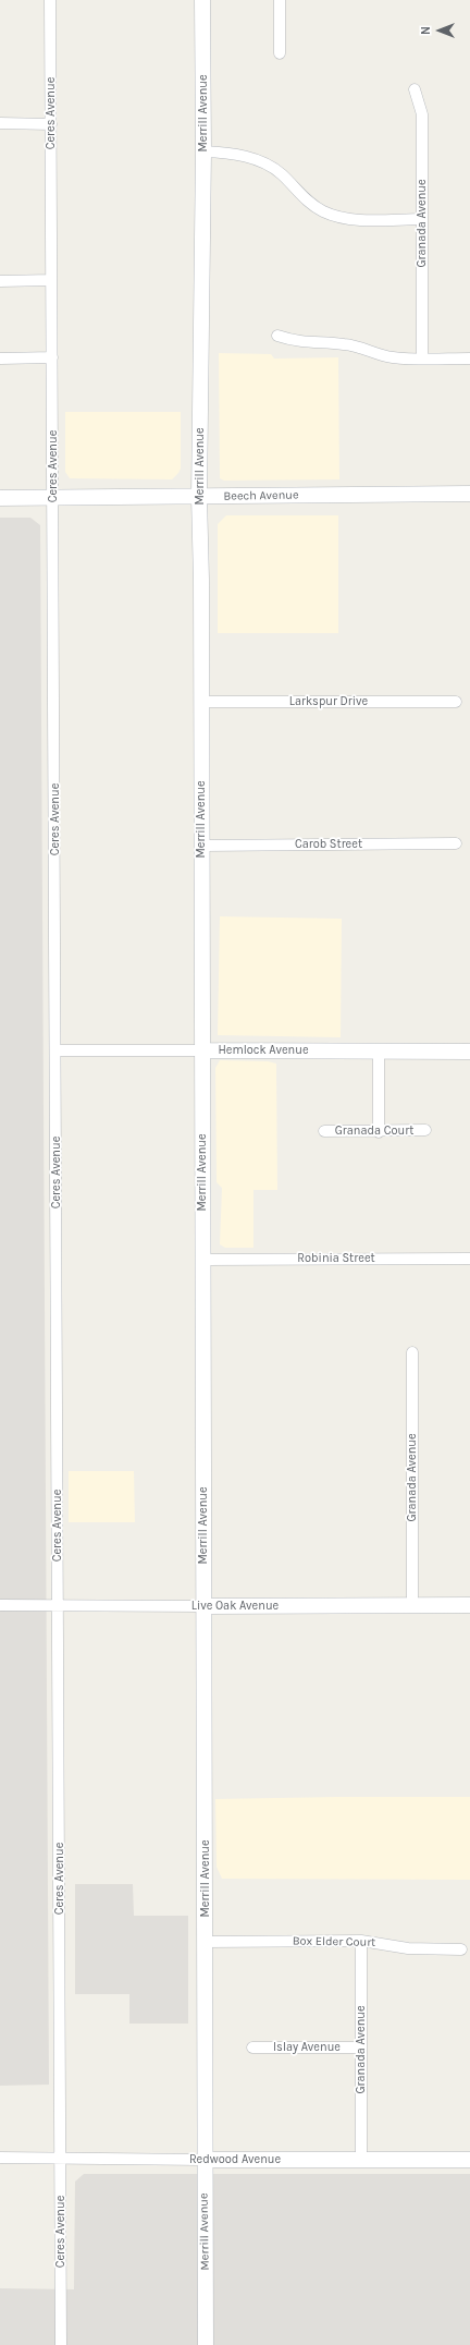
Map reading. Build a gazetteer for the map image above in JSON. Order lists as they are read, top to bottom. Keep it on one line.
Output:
{"streets":{"main road":["Merrill Avenue","Beech Avenue","Hemlock Avenue","Live Oak Avenue","Redwood Avenue"],"street":["Ceres Avenue","Granada Avenue","Larkspur Drive","Carob Street","Granada Court","Robinia Street","Box Elder Court","Islay Avenue"]},"crossings":[["Ceres Avenue","Beech Avenue"],["Ceres Avenue","Hemlock Avenue"],["Ceres Avenue","Live Oak Avenue"],["Ceres Avenue","Redwood Avenue"],["Merrill Avenue","Beech Avenue"],["Merrill Avenue","Larkspur Drive"],["Merrill Avenue","Carob Street"],["Merrill Avenue","Hemlock Avenue"],["Merrill Avenue","Robinia Street"],["Merrill Avenue","Live Oak Avenue"],["Merrill Avenue","Box Elder Court"],["Merrill Avenue","Redwood Avenue"],["Granada Avenue","Live Oak Avenue"],["Granada Avenue","Box Elder Court"],["Granada Avenue","Islay Avenue"],["Granada Avenue","Redwood Avenue"]],"north":"left"}
